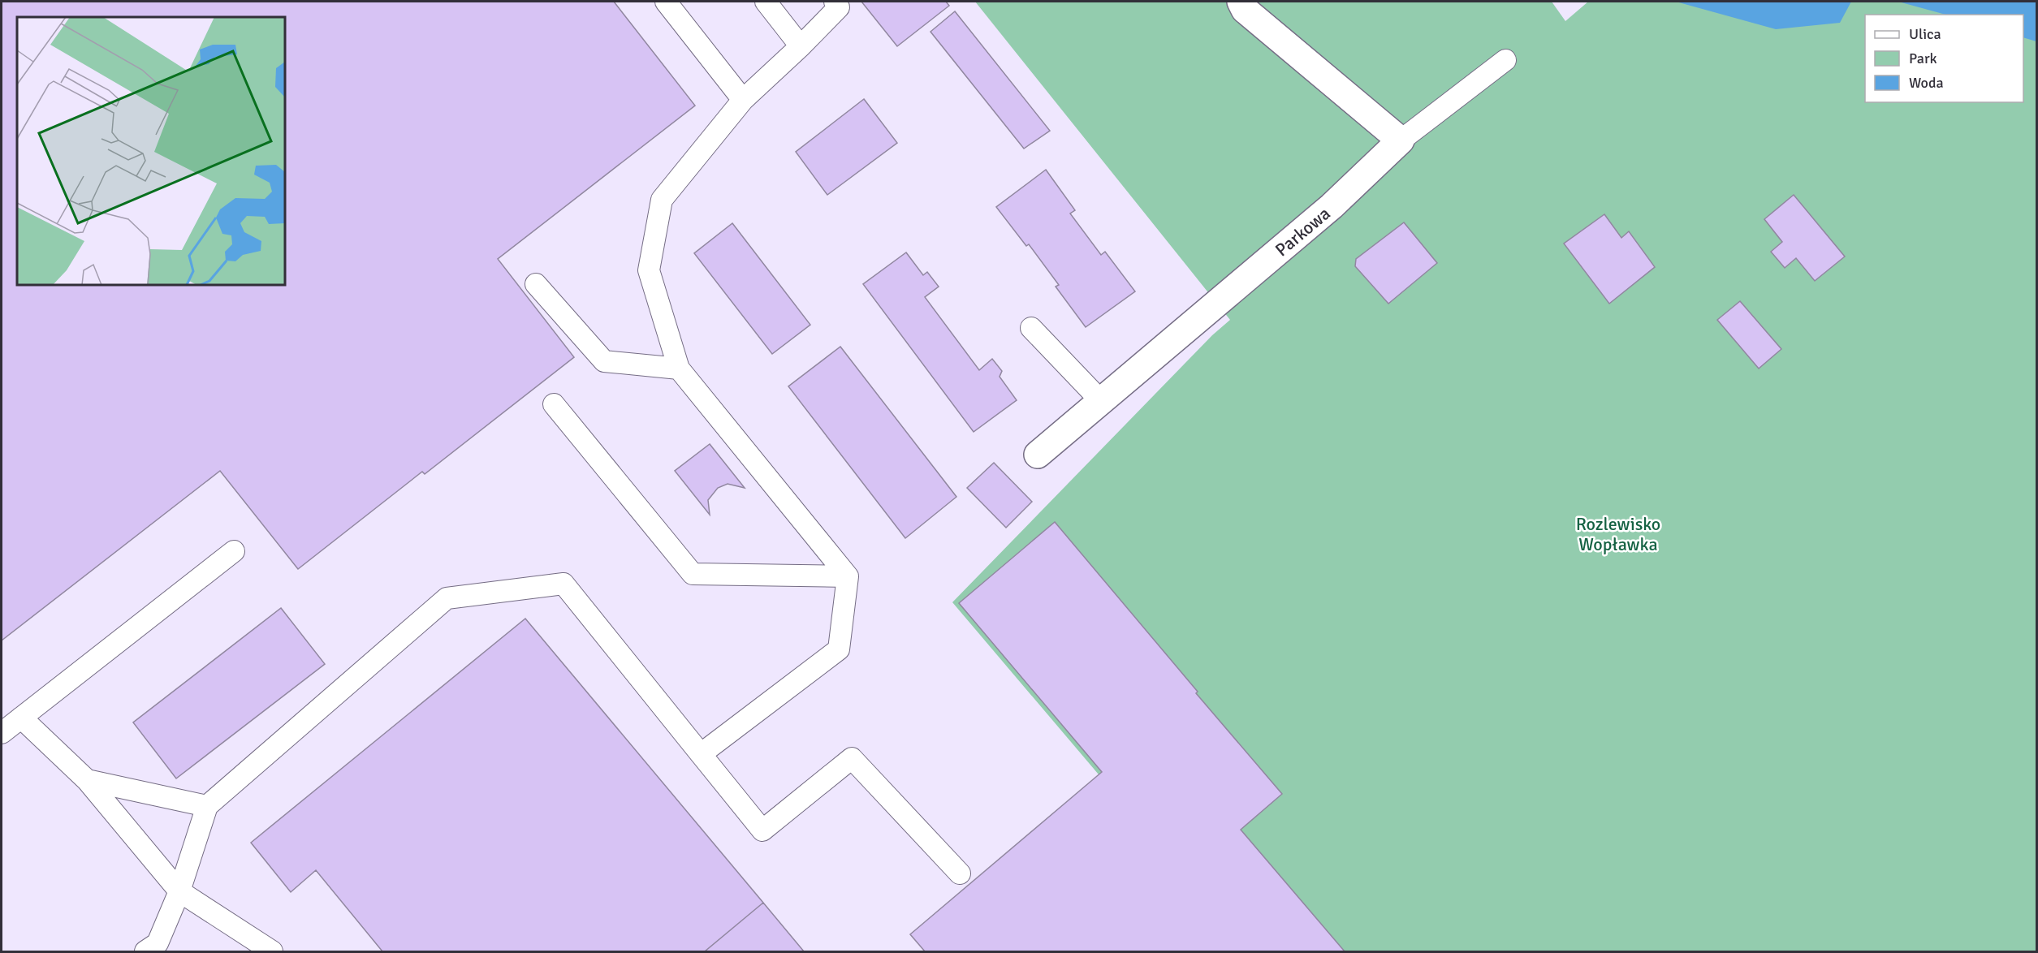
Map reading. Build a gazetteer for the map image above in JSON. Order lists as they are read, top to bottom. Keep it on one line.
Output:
{"streets":{"street":["Parkowa"]},"parks":["Rozlewisko Wopławka"],"legend":["Ulica","Park","Woda"]}
